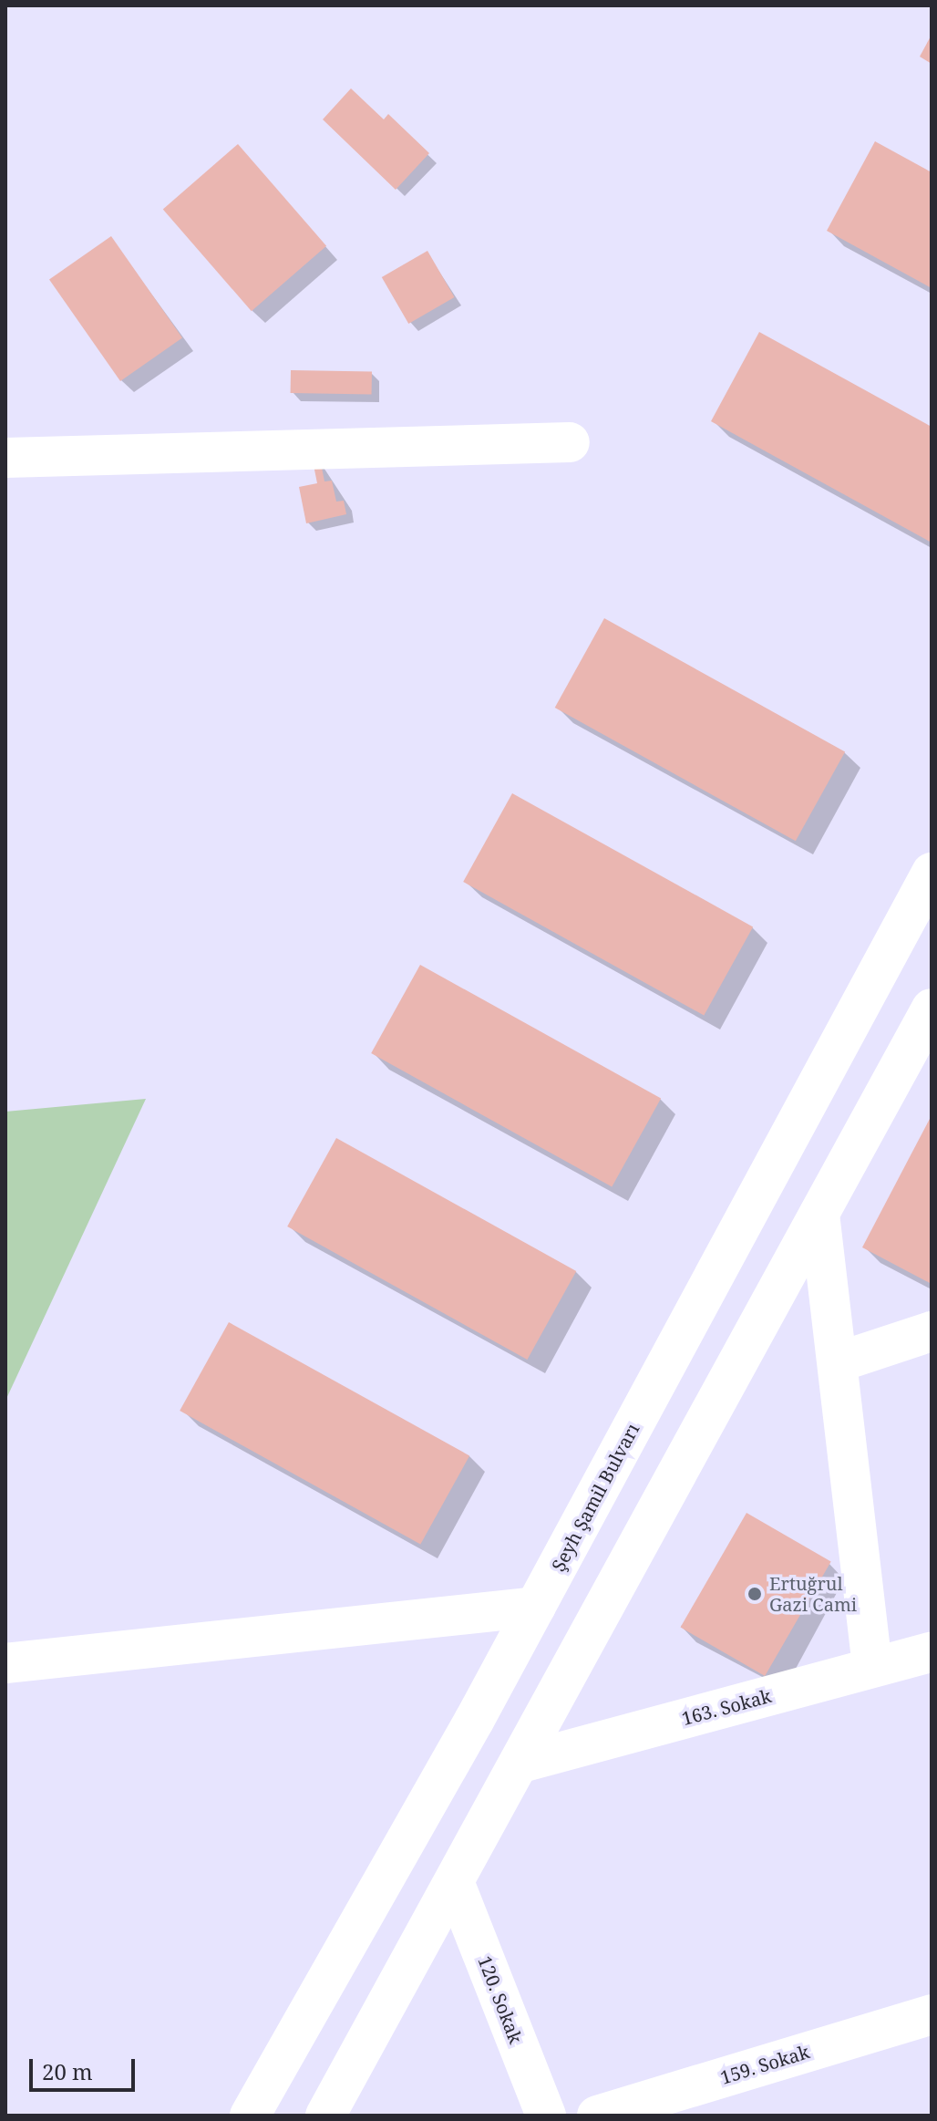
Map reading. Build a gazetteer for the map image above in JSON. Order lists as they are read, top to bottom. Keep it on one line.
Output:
{"streets":{"street":["Şeyh Şamil Bulvarı","163. Sokak","120. Sokak","159. Sokak"]},"places":["Ertuğrul Gazi Cami"],"scale_bar":"20 m"}
